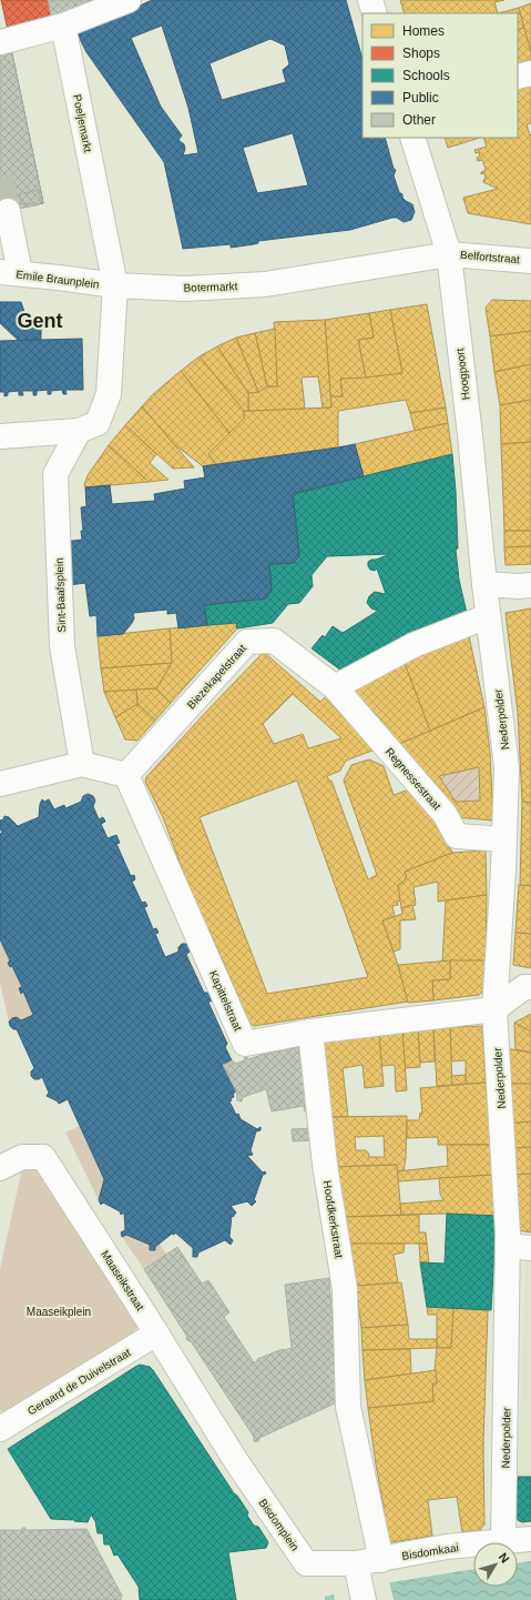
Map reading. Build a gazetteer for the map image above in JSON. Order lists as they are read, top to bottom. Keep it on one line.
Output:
{"streets":{"street":["Poeljemarkt","Belfortstraat","Emile Braunplein","Botermarkt","Hoogpoort","Sint-Baafsplein","Biezekapelstraat","Nederpolder","Regnessestraat","Kapittelstraat","Hoofdkerkstraat","Maaseikstraat","Geraard de Duivelstraat","Bisdomplein","Bisdomkaai"]},"crossings":[["Poeljemarkt","Emile Braunplein"],["Poeljemarkt","Botermarkt"],["Belfortstraat","Botermarkt"],["Belfortstraat","Hoogpoort"],["Emile Braunplein","Botermarkt"],["Botermarkt","Hoogpoort"],["Hoogpoort","Nederpolder"],["Biezekapelstraat","Regnessestraat"],["Biezekapelstraat","Kapittelstraat"],["Nederpolder","Regnessestraat"],["Nederpolder","Kapittelstraat"],["Nederpolder","Bisdomkaai"],["Kapittelstraat","Hoofdkerkstraat"],["Hoofdkerkstraat","Bisdomplein"],["Hoofdkerkstraat","Bisdomkaai"],["Maaseikstraat","Geraard de Duivelstraat"],["Maaseikstraat","Bisdomplein"],["Bisdomplein","Bisdomkaai"]],"districts":["Gent"],"parks":["Maaseikplein"],"legend":["Homes","Shops","Schools","Public","Other"],"north":"top right"}
